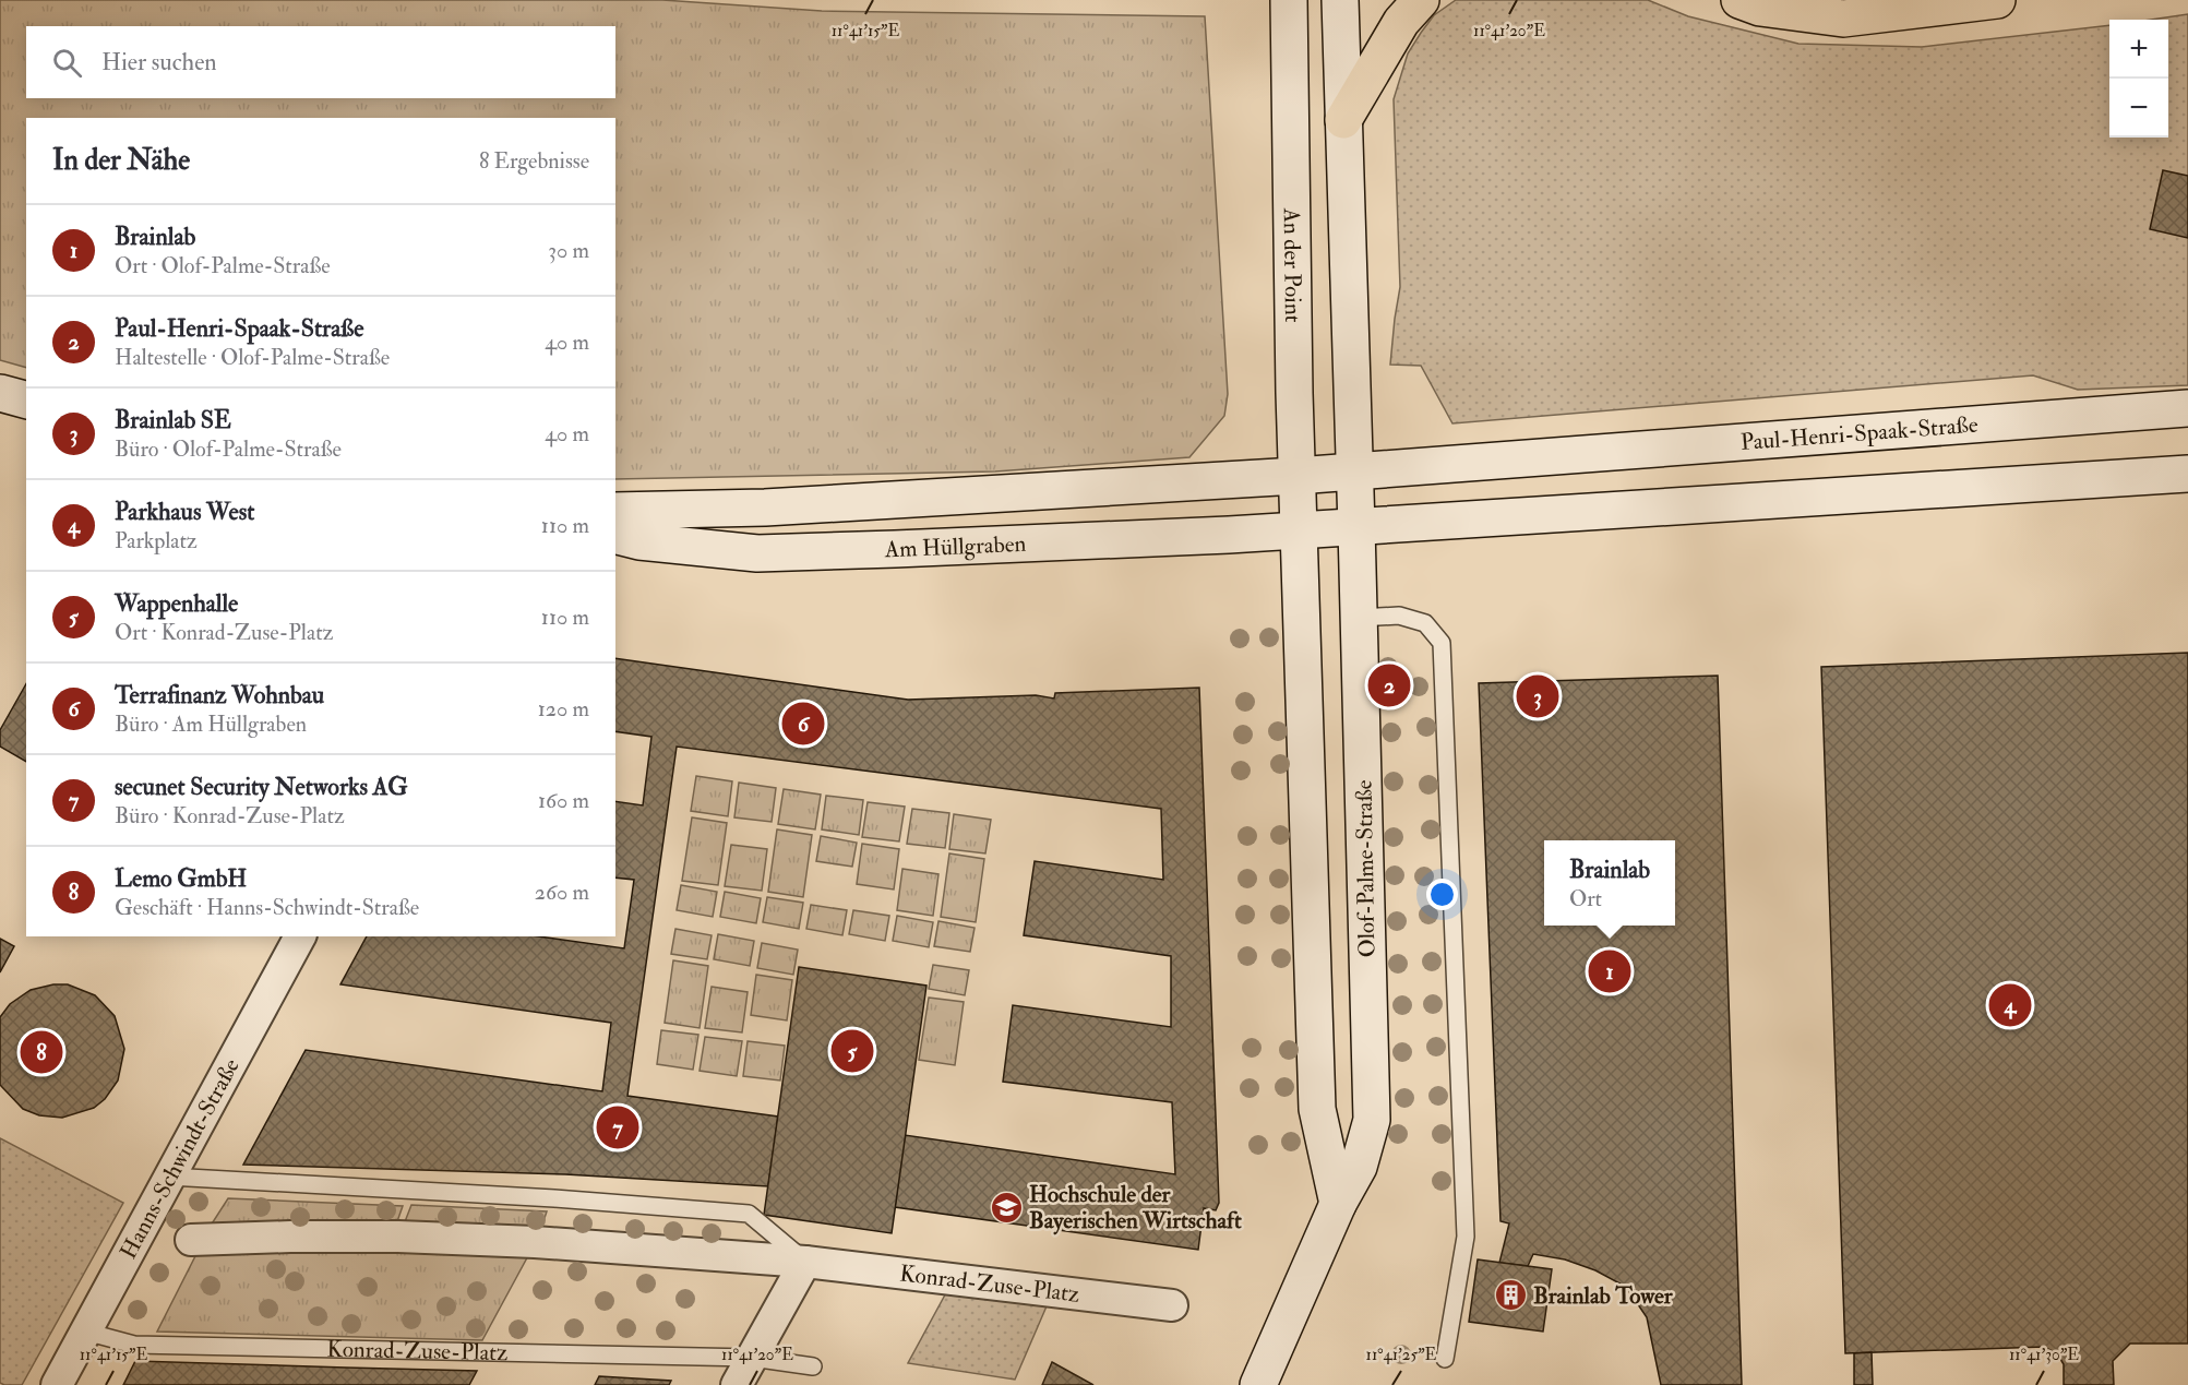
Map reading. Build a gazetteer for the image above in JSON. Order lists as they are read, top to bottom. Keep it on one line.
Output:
{"streets":{"main road":["An der Point","Paul-Henri-Spaak-Straße","Am Hüllgraben","Olof-Palme-Straße"],"street":["Hanns-Schwindt-Straße","Konrad-Zuse-Platz"]},"crossings":[["An der Point","Paul-Henri-Spaak-Straße"],["An der Point","Am Hüllgraben"],["Hanns-Schwindt-Straße","Konrad-Zuse-Platz"]],"places":{"school or university":["Hochschule der Bayerischen Wirtschaft"],"building":["Brainlab Tower"]},"page":{"map_buttons":["+","−"],"search":"Hier suchen","heading":["In der Nähe","8 Ergebnisse"],"list":[{"mark":"1","name":"Brainlab","note":"Ort · Olof-Palme-Straße","value":"30 m"},{"mark":"2","name":"Paul-Henri-Spaak-Straße","note":"Haltestelle · Olof-Palme-Straße","value":"40 m"},{"mark":"3","name":"Brainlab SE","note":"Büro · Olof-Palme-Straße","value":"40 m"},{"mark":"4","name":"Parkhaus West","note":"Parkplatz","value":"110 m"},{"mark":"5","name":"Wappenhalle","note":"Ort · Konrad-Zuse-Platz","value":"110 m"},{"mark":"6","name":"Terrafinanz Wohnbau","note":"Büro · Am Hüllgraben","value":"120 m"},{"mark":"7","name":"secunet Security Networks AG","note":"Büro · Konrad-Zuse-Platz","value":"160 m"},{"mark":"8","name":"Lemo GmbH","note":"Geschäft · Hanns-Schwindt-Straße","value":"260 m"}],"pins":["2","3","6","1","4","5","8","7"],"popup":["Brainlab","Ort"]},"coordinates":["11°41'15\"E","11°41'20\"E","11°41'25\"E","11°41'30\"E"]}
